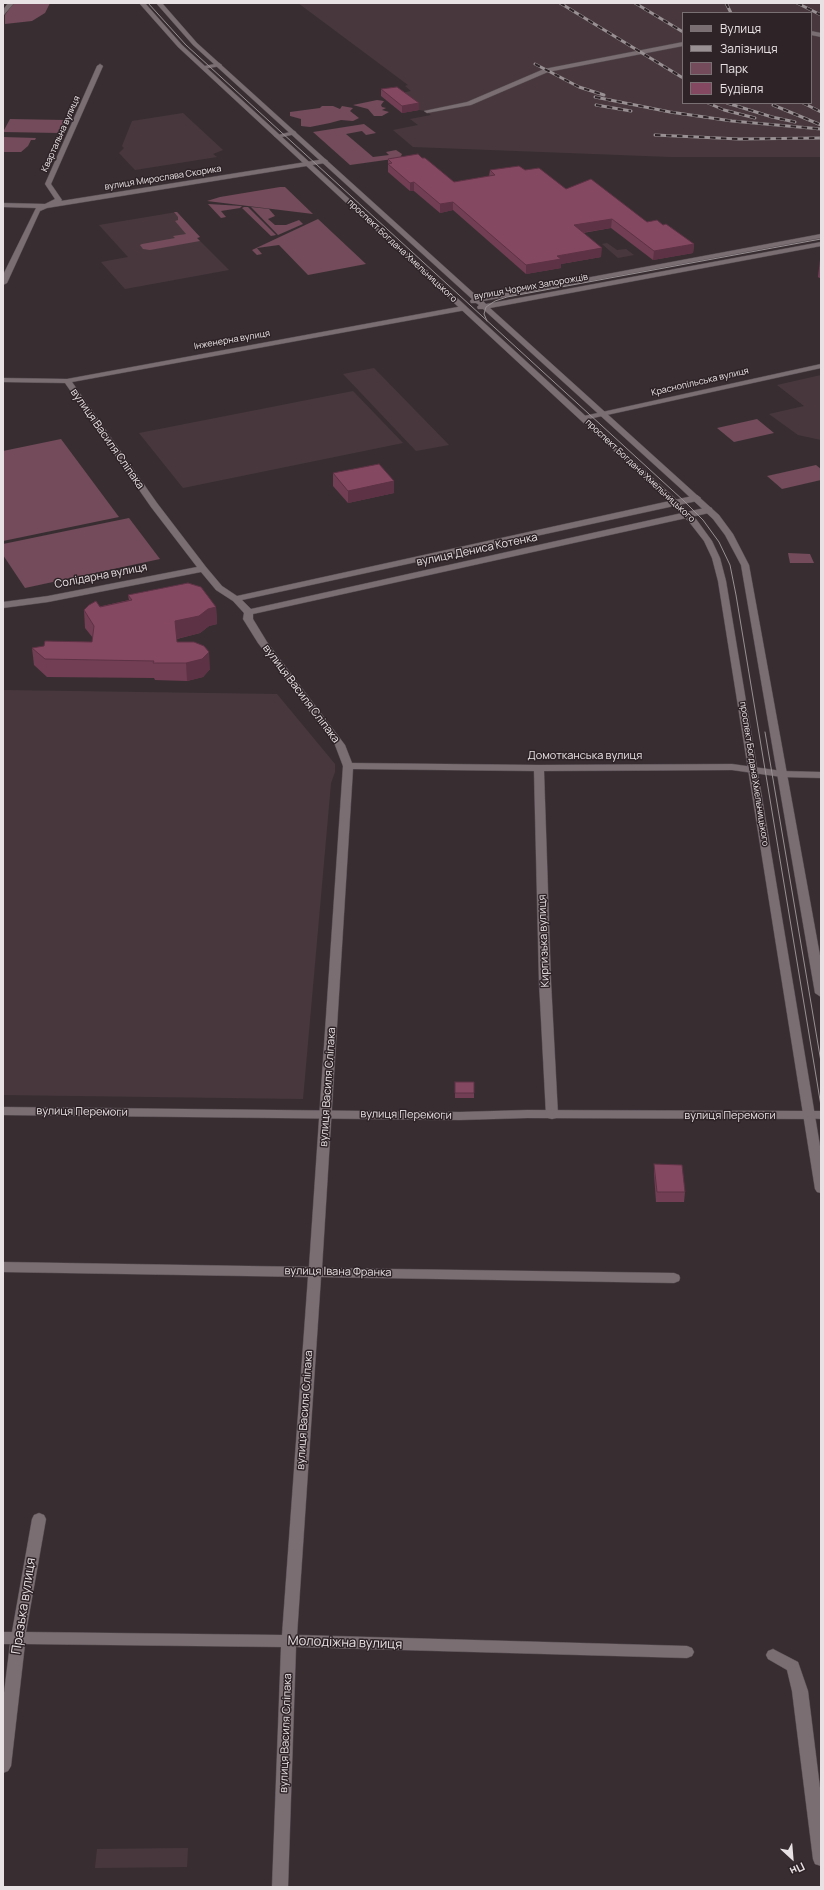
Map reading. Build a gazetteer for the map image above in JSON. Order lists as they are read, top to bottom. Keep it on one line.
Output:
{"streets":{"street":["Квартальна вулиця","вулиця Мирослава Скорика","проспект Богдана Хмельницького","вулиця Чорних Запорожців","Інженерна вулиця","Краснопільська вулиця","вулиця Василя Сліпака","вулиця Дениса Котенка","Солідарна вулиця","Домотканська вулиця","Киргизька вулиця","вулиця Перемоги","вулиця Івана Франка","Празька вулиця","Молодіжна вулиця"]},"crossings":[["Квартальна вулиця","вулиця Мирослава Скорика"],["вулиця Мирослава Скорика","проспект Богдана Хмельницького"],["проспект Богдана Хмельницького","вулиця Чорних Запорожців"],["проспект Богдана Хмельницького","Інженерна вулиця"],["проспект Богдана Хмельницького","Краснопільська вулиця"],["проспект Богдана Хмельницького","вулиця Дениса Котенка"],["проспект Богдана Хмельницького","Домотканська вулиця"],["проспект Богдана Хмельницького","вулиця Перемоги"],["вулиця Чорних Запорожців","Інженерна вулиця"],["Інженерна вулиця","вулиця Василя Сліпака"],["вулиця Василя Сліпака","вулиця Дениса Котенка"],["вулиця Василя Сліпака","Солідарна вулиця"],["вулиця Василя Сліпака","Домотканська вулиця"],["вулиця Василя Сліпака","вулиця Перемоги"],["вулиця Василя Сліпака","вулиця Івана Франка"],["вулиця Василя Сліпака","Молодіжна вулиця"],["Домотканська вулиця","Киргизька вулиця"],["Киргизька вулиця","вулиця Перемоги"],["Празька вулиця","Молодіжна вулиця"]],"legend":["Вулиця","Залізниця","Парк","Будівля"],"north":"bottom right"}
